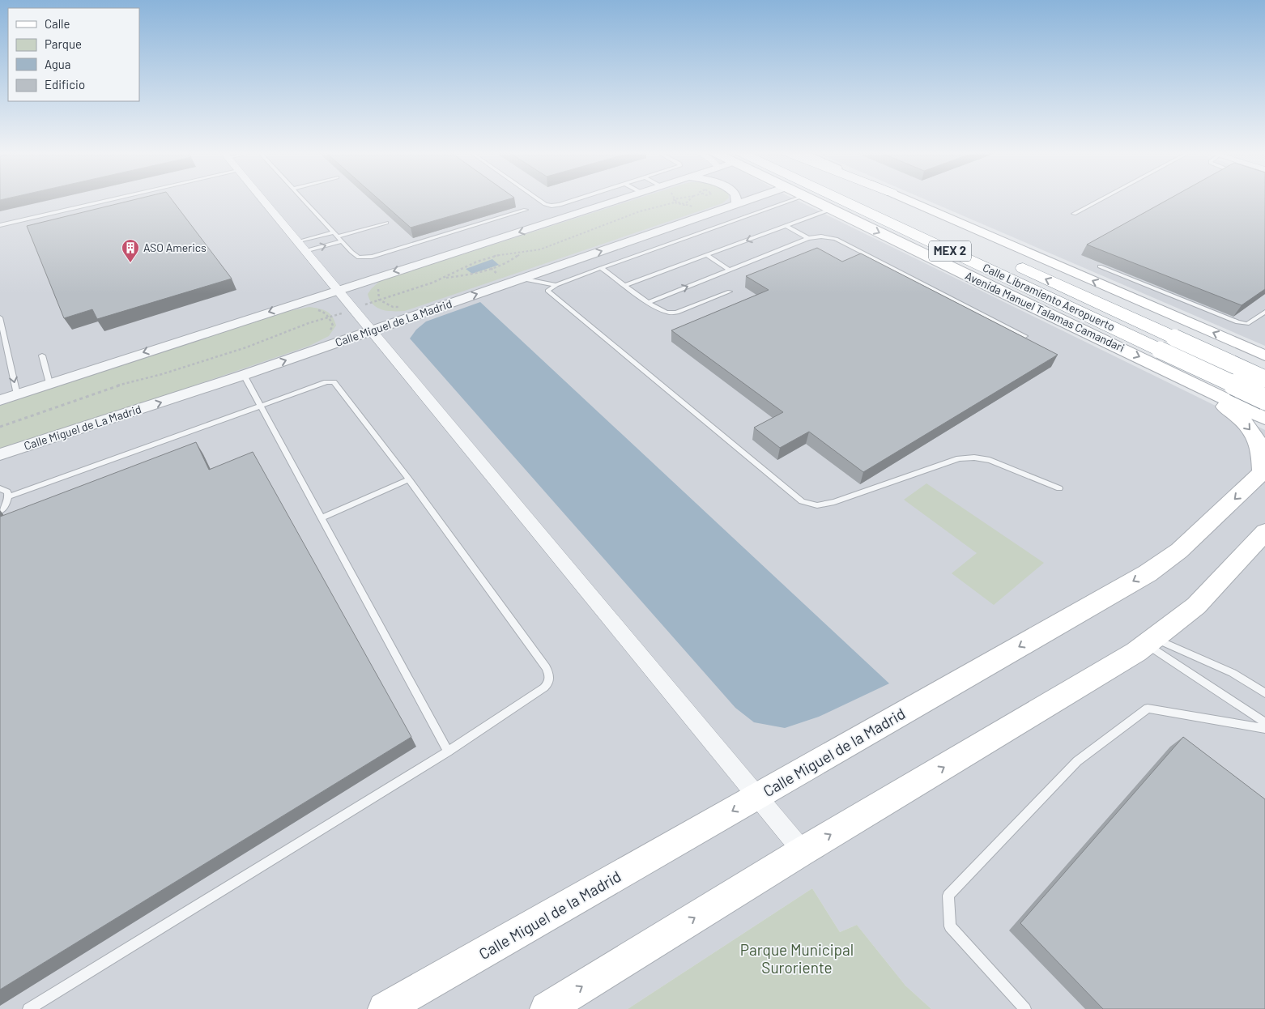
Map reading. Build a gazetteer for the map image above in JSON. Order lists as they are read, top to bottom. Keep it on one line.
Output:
{"streets":{"highway":["MEX 2","Calle Libramiento Aeropuerto"],"main road":["Avenida Manuel Talamas Camandari","Calle Miguel de la Madrid"],"street":["Calle Miguel de La Madrid"]},"parks":["Parque Municipal Suroriente"],"places":{"building":["ASO Americs"]},"legend":["Calle","Parque","Agua","Edificio"]}
